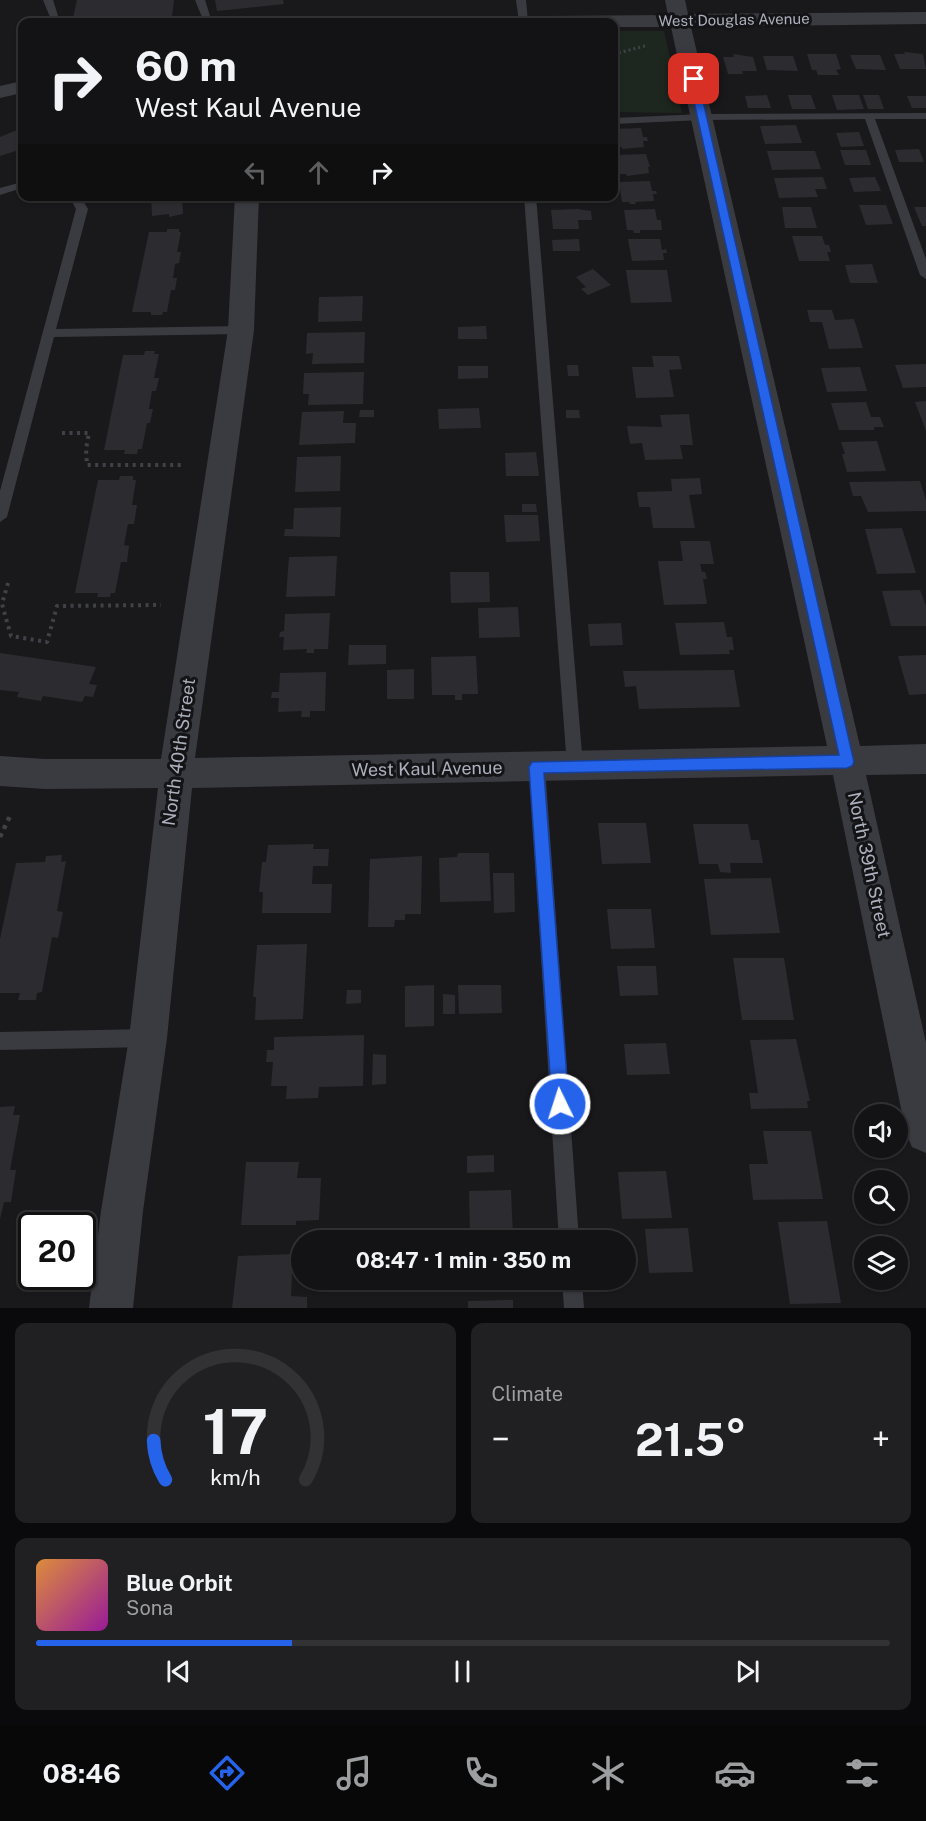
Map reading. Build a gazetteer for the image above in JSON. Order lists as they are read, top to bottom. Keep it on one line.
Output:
{"streets":{"street":["West Douglas Avenue","North 40th Street","West Kaul Avenue","North 39th Street"]},"crossings":[["West Douglas Avenue","North 39th Street"],["North 40th Street","West Kaul Avenue"],["West Kaul Avenue","North 39th Street"]],"page":{"turn":["60 m","West Kaul Avenue"],"limit":"20","trip":"08:47 · 1 min · 350 m","tile":"Climate","heat":["−","21.5°","+"],"song":["Blue Orbit","Sona"],"tabs":"08:46","gauge":["17","km/h"]}}
